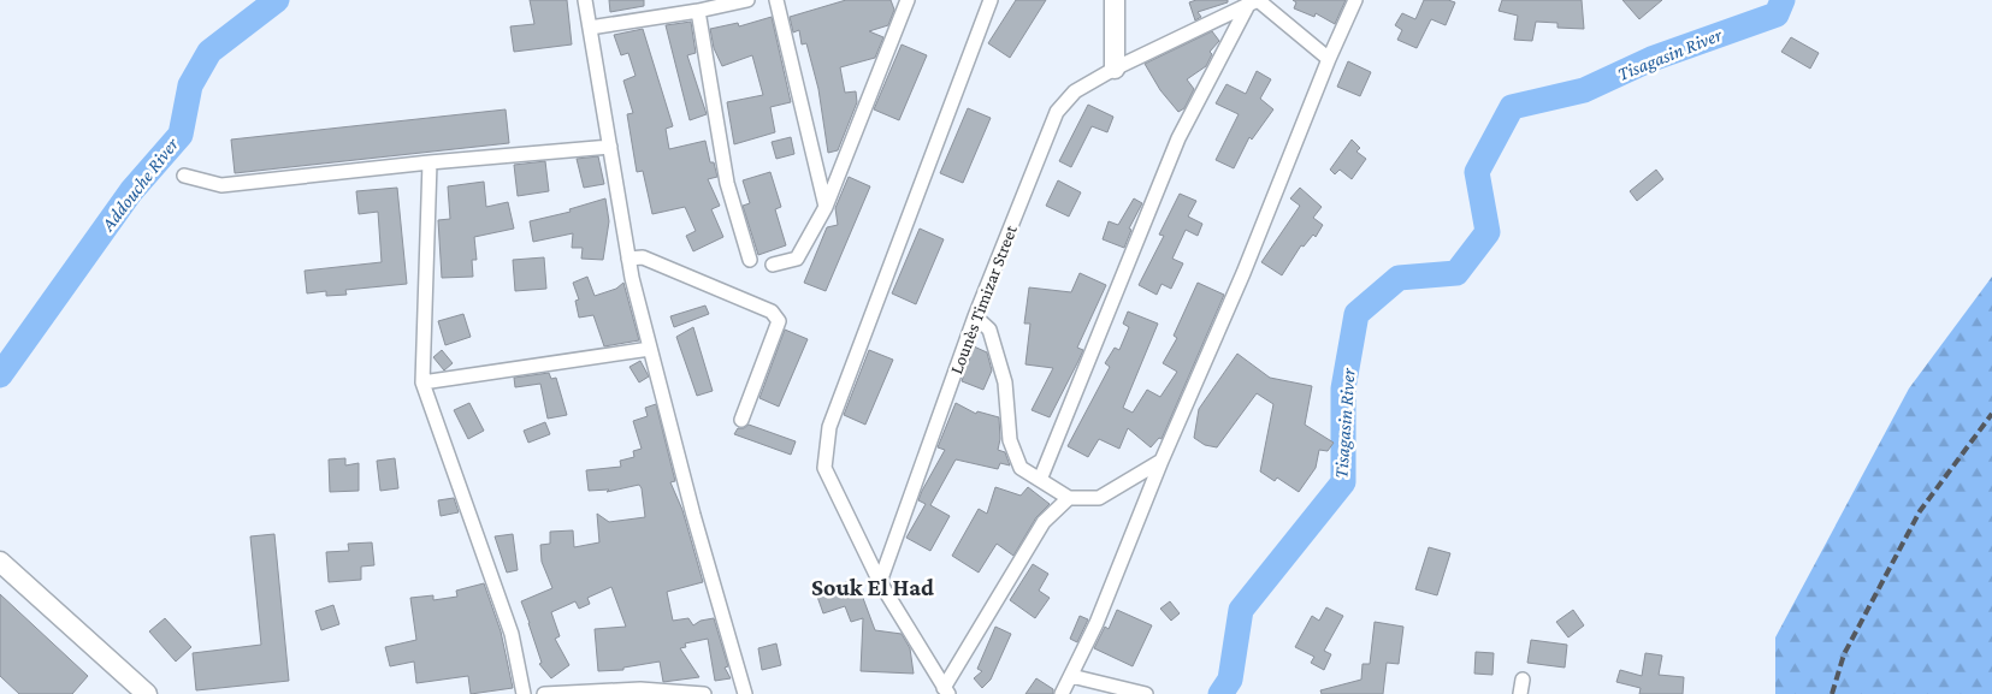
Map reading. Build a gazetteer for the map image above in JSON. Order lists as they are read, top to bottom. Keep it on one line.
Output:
{"streets":{"street":["Lounès Timizar Street"]},"districts":["Souk El Had"],"water":["Tisagasin River","Addouche River"]}
